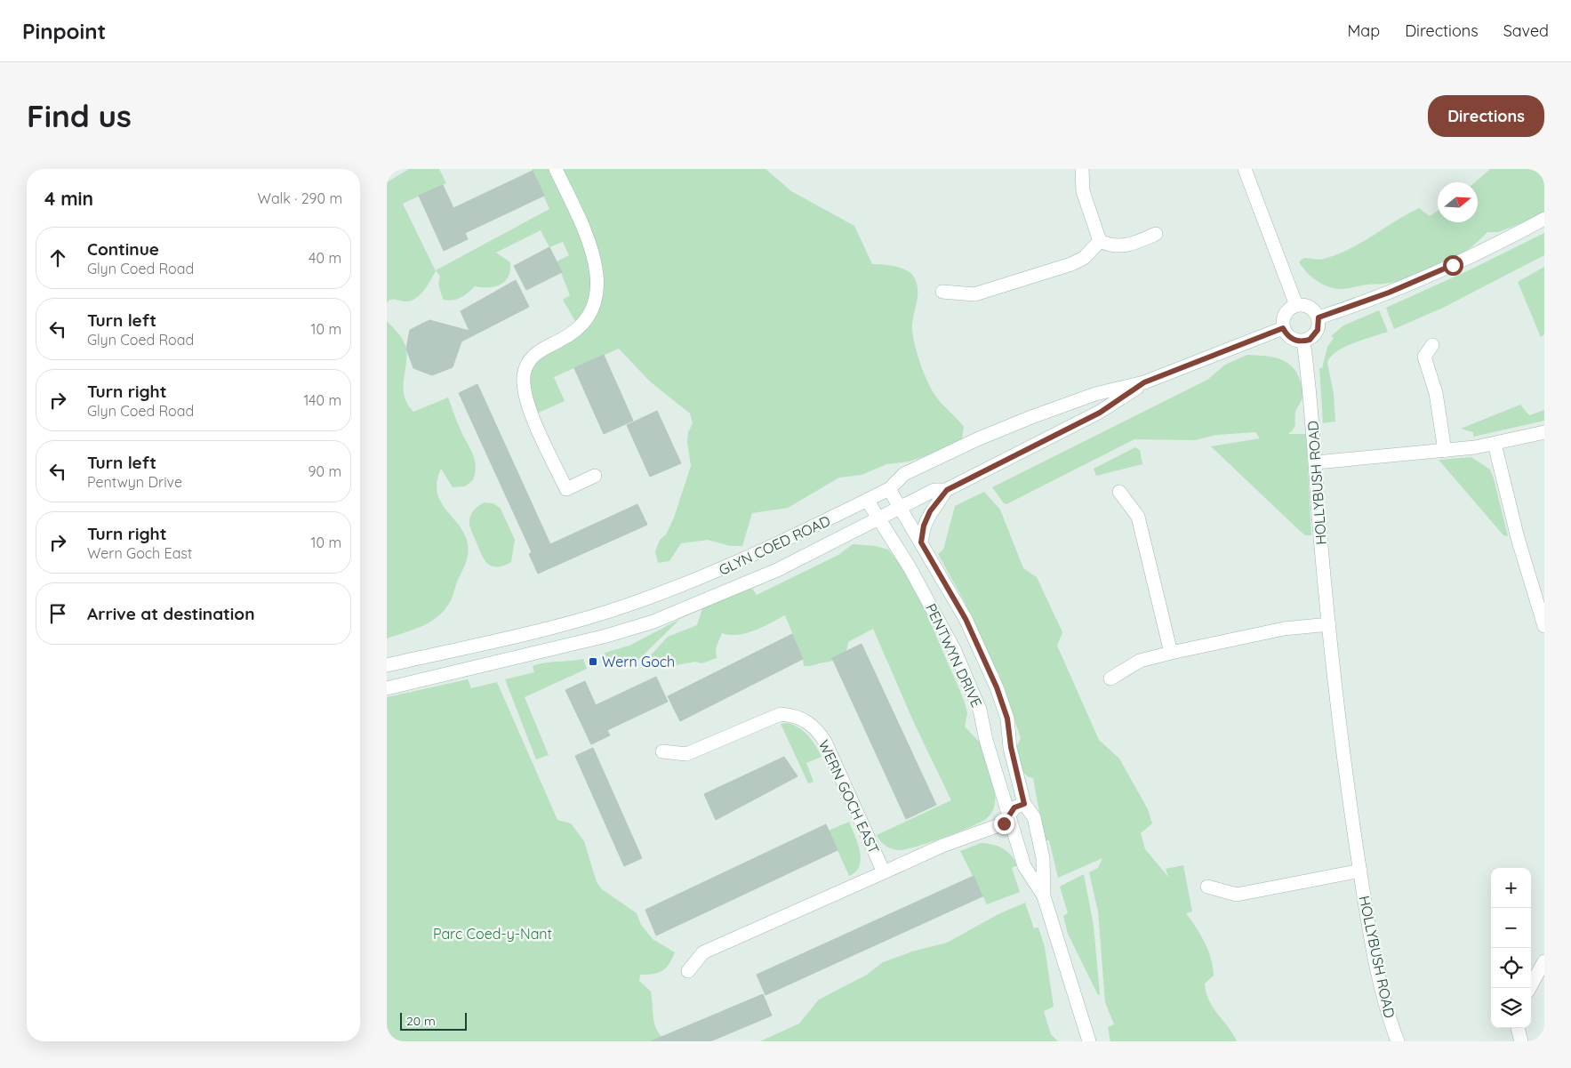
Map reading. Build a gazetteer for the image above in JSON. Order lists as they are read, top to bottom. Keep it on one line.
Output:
{"streets":{"street":["HOLLYBUSH ROAD","GLYN COED ROAD","PENTWYN DRIVE","WERN GOCH EAST"]},"crossings":[["HOLLYBUSH ROAD","GLYN COED ROAD"],["GLYN COED ROAD","PENTWYN DRIVE"],["PENTWYN DRIVE","WERN GOCH EAST"]],"parks":["Parc Coed-y-Nant"],"places":{"transit":["Wern Goch"]},"scale_bar":"20 m","north":"right","page":{"header":"Pinpoint","nav":["Map","Directions","Saved"],"buttons":"Directions","title":"Find us","heading":["4 min","Walk · 290 m"],"list":[["Continue","Glyn Coed Road","40 m"],["Turn left","Glyn Coed Road","10 m"],["Turn right","Glyn Coed Road","140 m"],["Turn left","Pentwyn Drive","90 m"],["Turn right","Wern Goch East","10 m"],"Arrive at destination"],"map_buttons":["+","−"],"scale":"20 m"}}
